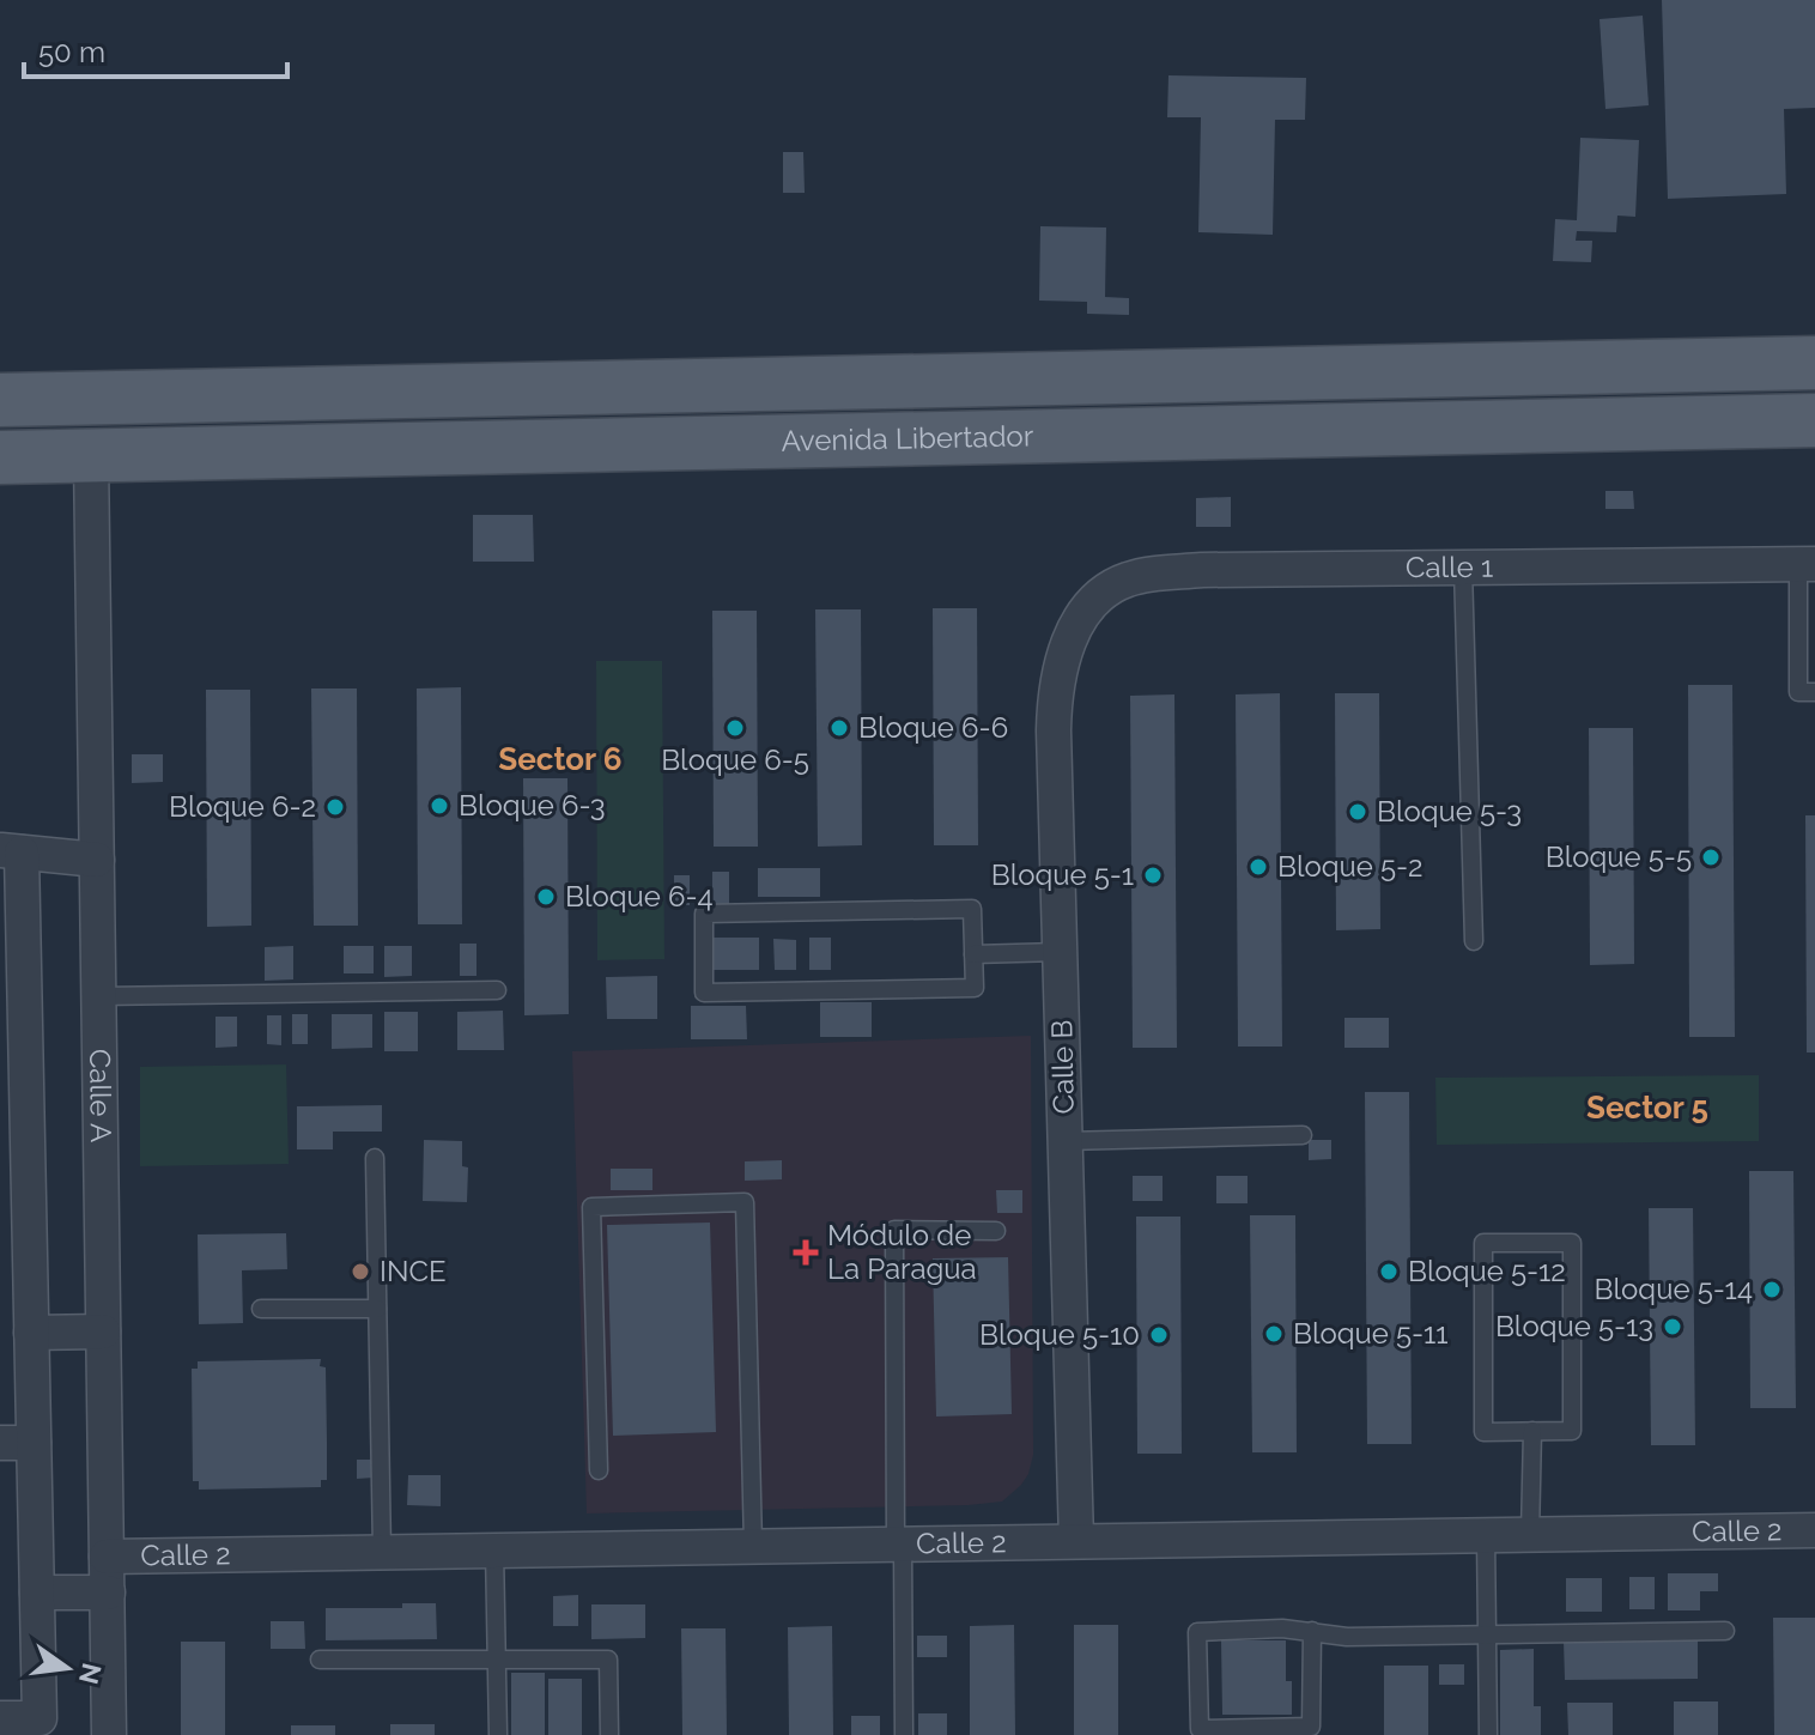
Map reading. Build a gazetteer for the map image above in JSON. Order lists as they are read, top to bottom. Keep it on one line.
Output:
{"streets":{"main road":["Avenida Libertador"],"street":["Calle 1","Calle B","Calle A","Calle 2"]},"crossings":[["Avenida Libertador","Calle A"],["Calle 1","Calle B"],["Calle B","Calle 2"],["Calle A","Calle 2"]],"districts":["Sector 6","Sector 5"],"places":{"other":["Bloque 6-5","Bloque 6-6","Bloque 6-3","Bloque 6-2","Bloque 5-3","Bloque 5-5","Bloque 5-2","Bloque 5-1","Bloque 6-4","INCE","Bloque 5-12","Bloque 5-14","Bloque 5-13","Bloque 5-11","Bloque 5-10"],"health":["Módulo de La Paragua"]},"scale_bar":"50 m","north":"right"}
